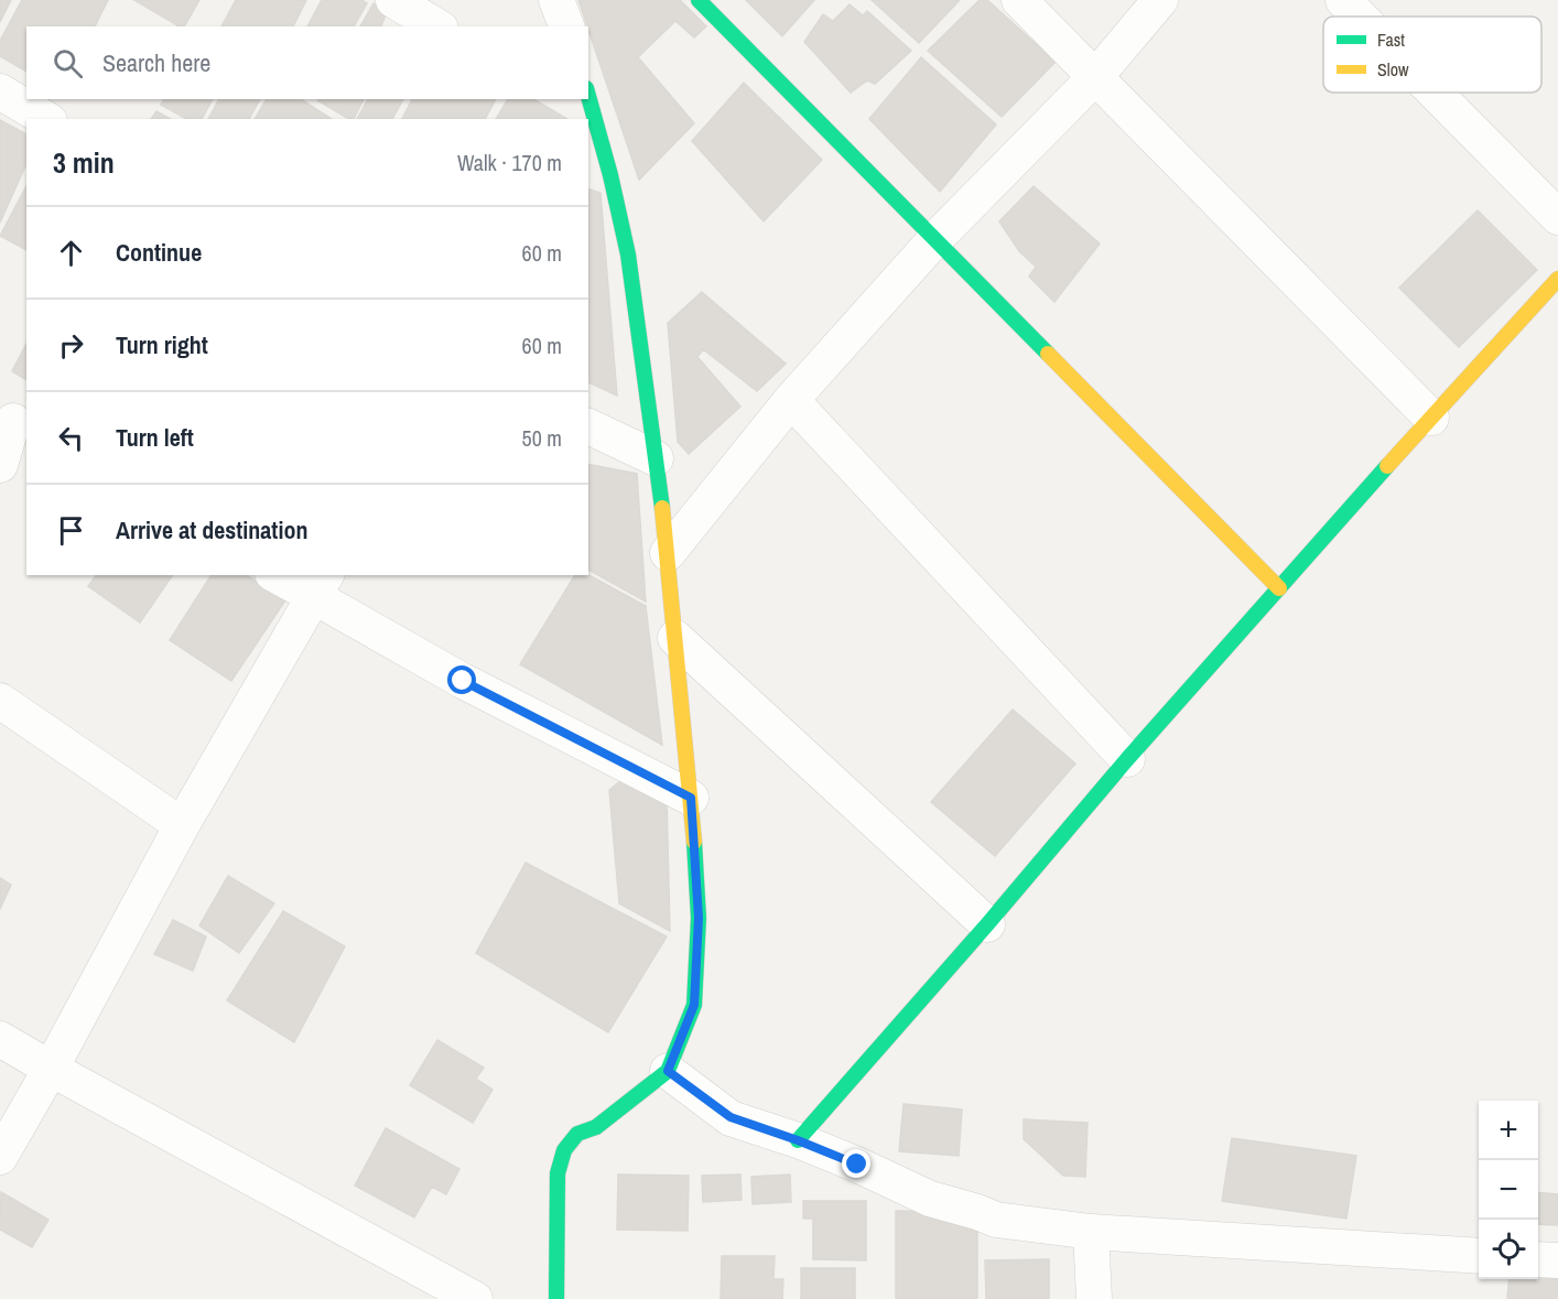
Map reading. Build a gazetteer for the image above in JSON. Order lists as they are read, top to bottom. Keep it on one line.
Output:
{"legend":["Fast","Slow"],"page":{"search":"Search here","heading":["3 min","Walk · 170 m"],"list":[["Continue","60 m"],["Turn right","60 m"],["Turn left","50 m"],"Arrive at destination"],"map_buttons":["+","−"]}}
